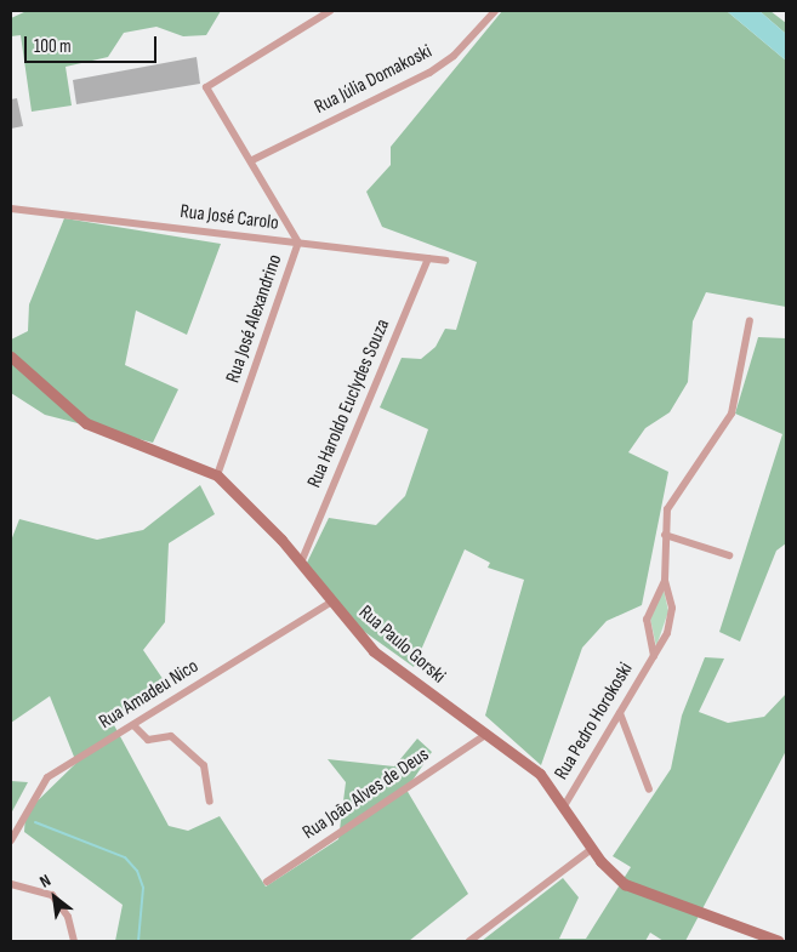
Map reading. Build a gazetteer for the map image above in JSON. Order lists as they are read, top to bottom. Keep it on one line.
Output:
{"streets":{"street":["Rua Júlia Domakoski","Rua José Carolo","Rua José Alexandrino","Rua Haroldo Euclydes Souza","Rua Paulo Gorski","Rua Amadeu Nico","Rua Pedro Horokoski","Rua João Alves de Deus"]},"crossings":[["Rua Júlia Domakoski","Rua José Alexandrino"],["Rua José Carolo","Rua José Alexandrino"],["Rua José Carolo","Rua Haroldo Euclydes Souza"],["Rua José Alexandrino","Rua Paulo Gorski"],["Rua Haroldo Euclydes Souza","Rua Paulo Gorski"],["Rua Paulo Gorski","Rua Amadeu Nico"],["Rua Paulo Gorski","Rua Pedro Horokoski"],["Rua Paulo Gorski","Rua João Alves de Deus"]],"scale_bar":"100 m","north":"top left"}
